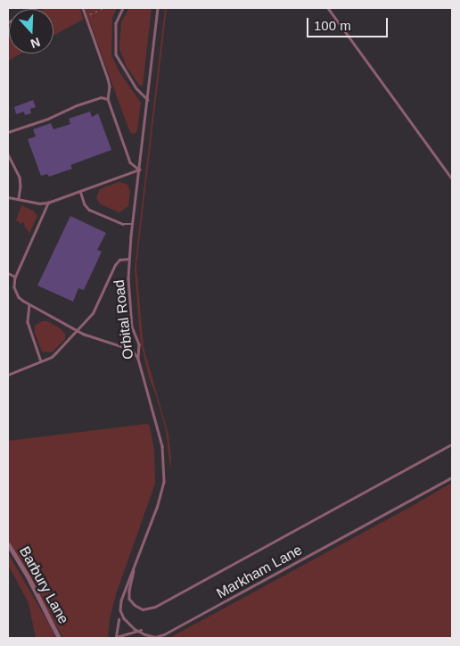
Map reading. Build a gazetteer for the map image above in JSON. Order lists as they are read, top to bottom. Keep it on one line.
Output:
{"streets":{"street":["Barbury Lane"],"lane":["Orbital Road","Markham Lane"]},"scale_bar":"100 m","north":"bottom"}
